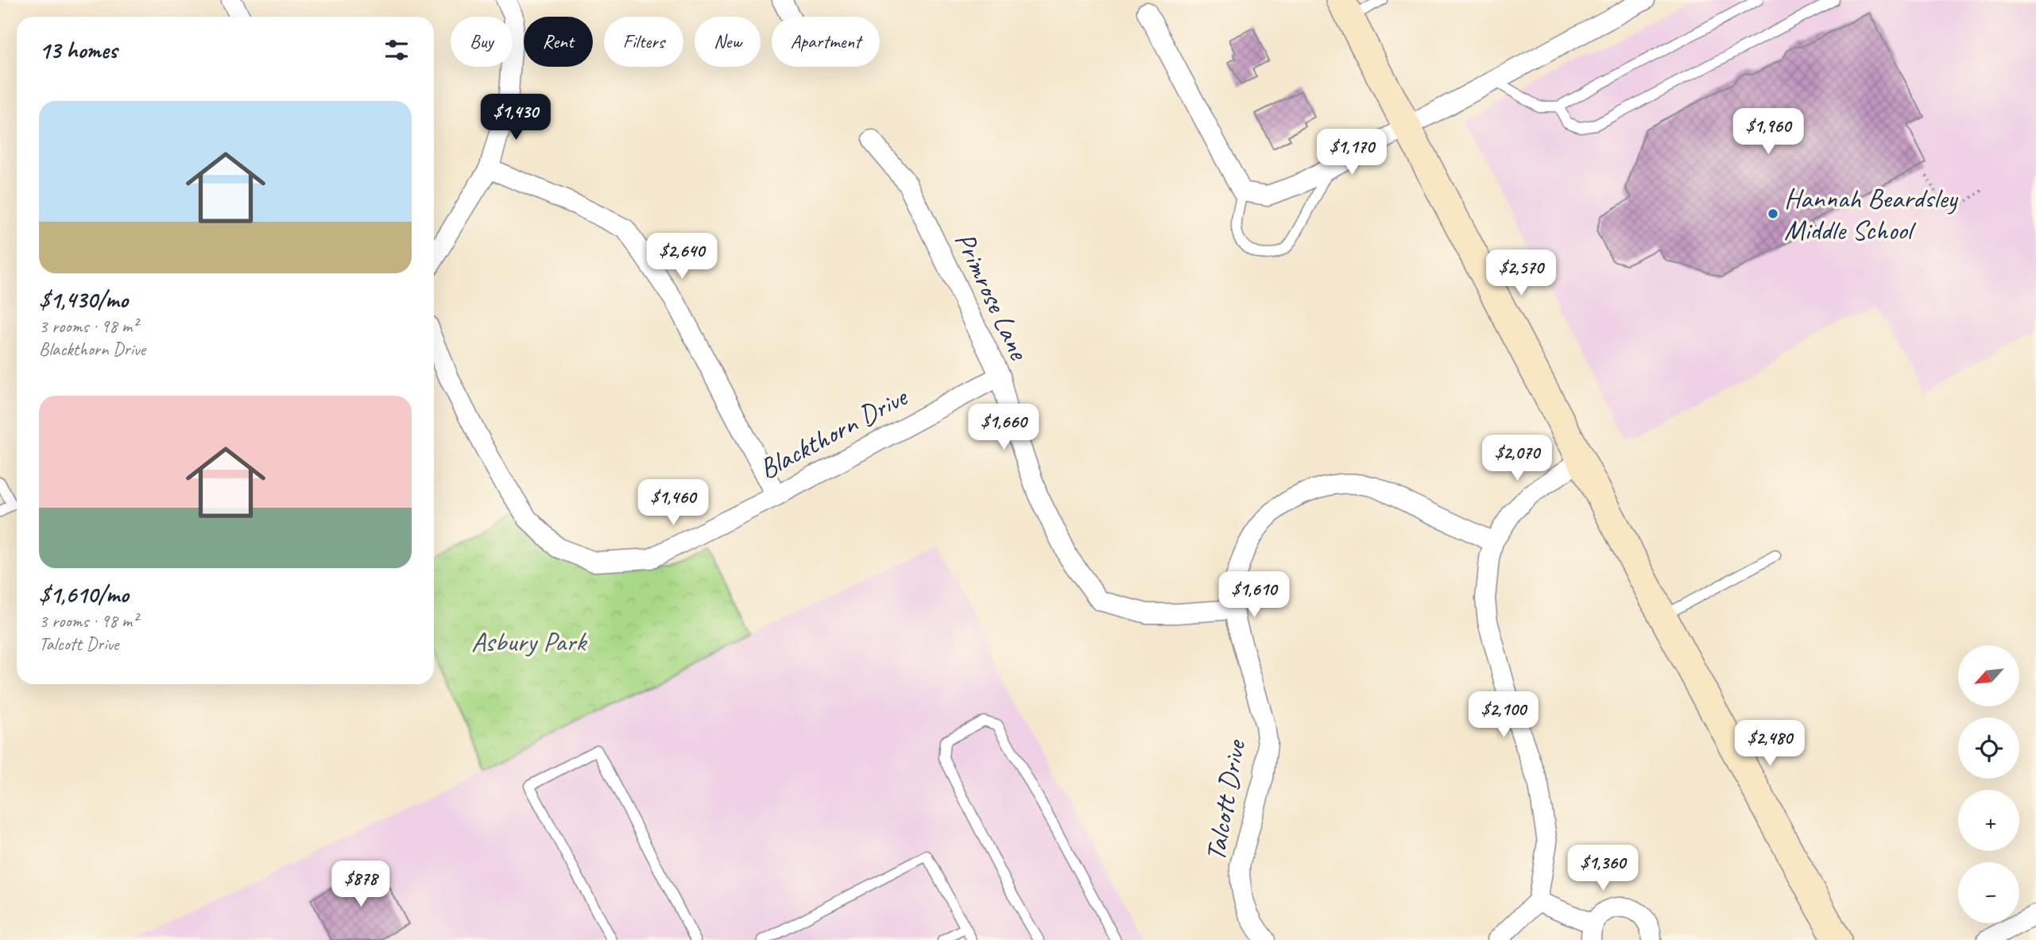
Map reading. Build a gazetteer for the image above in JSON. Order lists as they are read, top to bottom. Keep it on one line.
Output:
{"streets":{"street":["Primrose Lane","Blackthorn Drive","Talcott Drive"]},"crossings":[["Primrose Lane","Blackthorn Drive"],["Primrose Lane","Talcott Drive"]],"parks":["Asbury Park"],"places":["Hannah Beardsley Middle School"],"north":"bottom left","page":{"chip":["Buy","Rent","Filters","New","Apartment"],"heading":"13 homes","list":[{"name":"$1,430/mo","note":"3 rooms · 98 m² · Blackthorn Drive"},{"name":"$1,610/mo","note":"3 rooms · 98 m² · Talcott Drive"}],"price":["$1,430","$1,960","$1,170","$2,640","$2,570","$1,660","$2,070","$1,460","$1,610","$2,100","$2,480","$1,360","$878"],"map_buttons":["+","−"]}}
